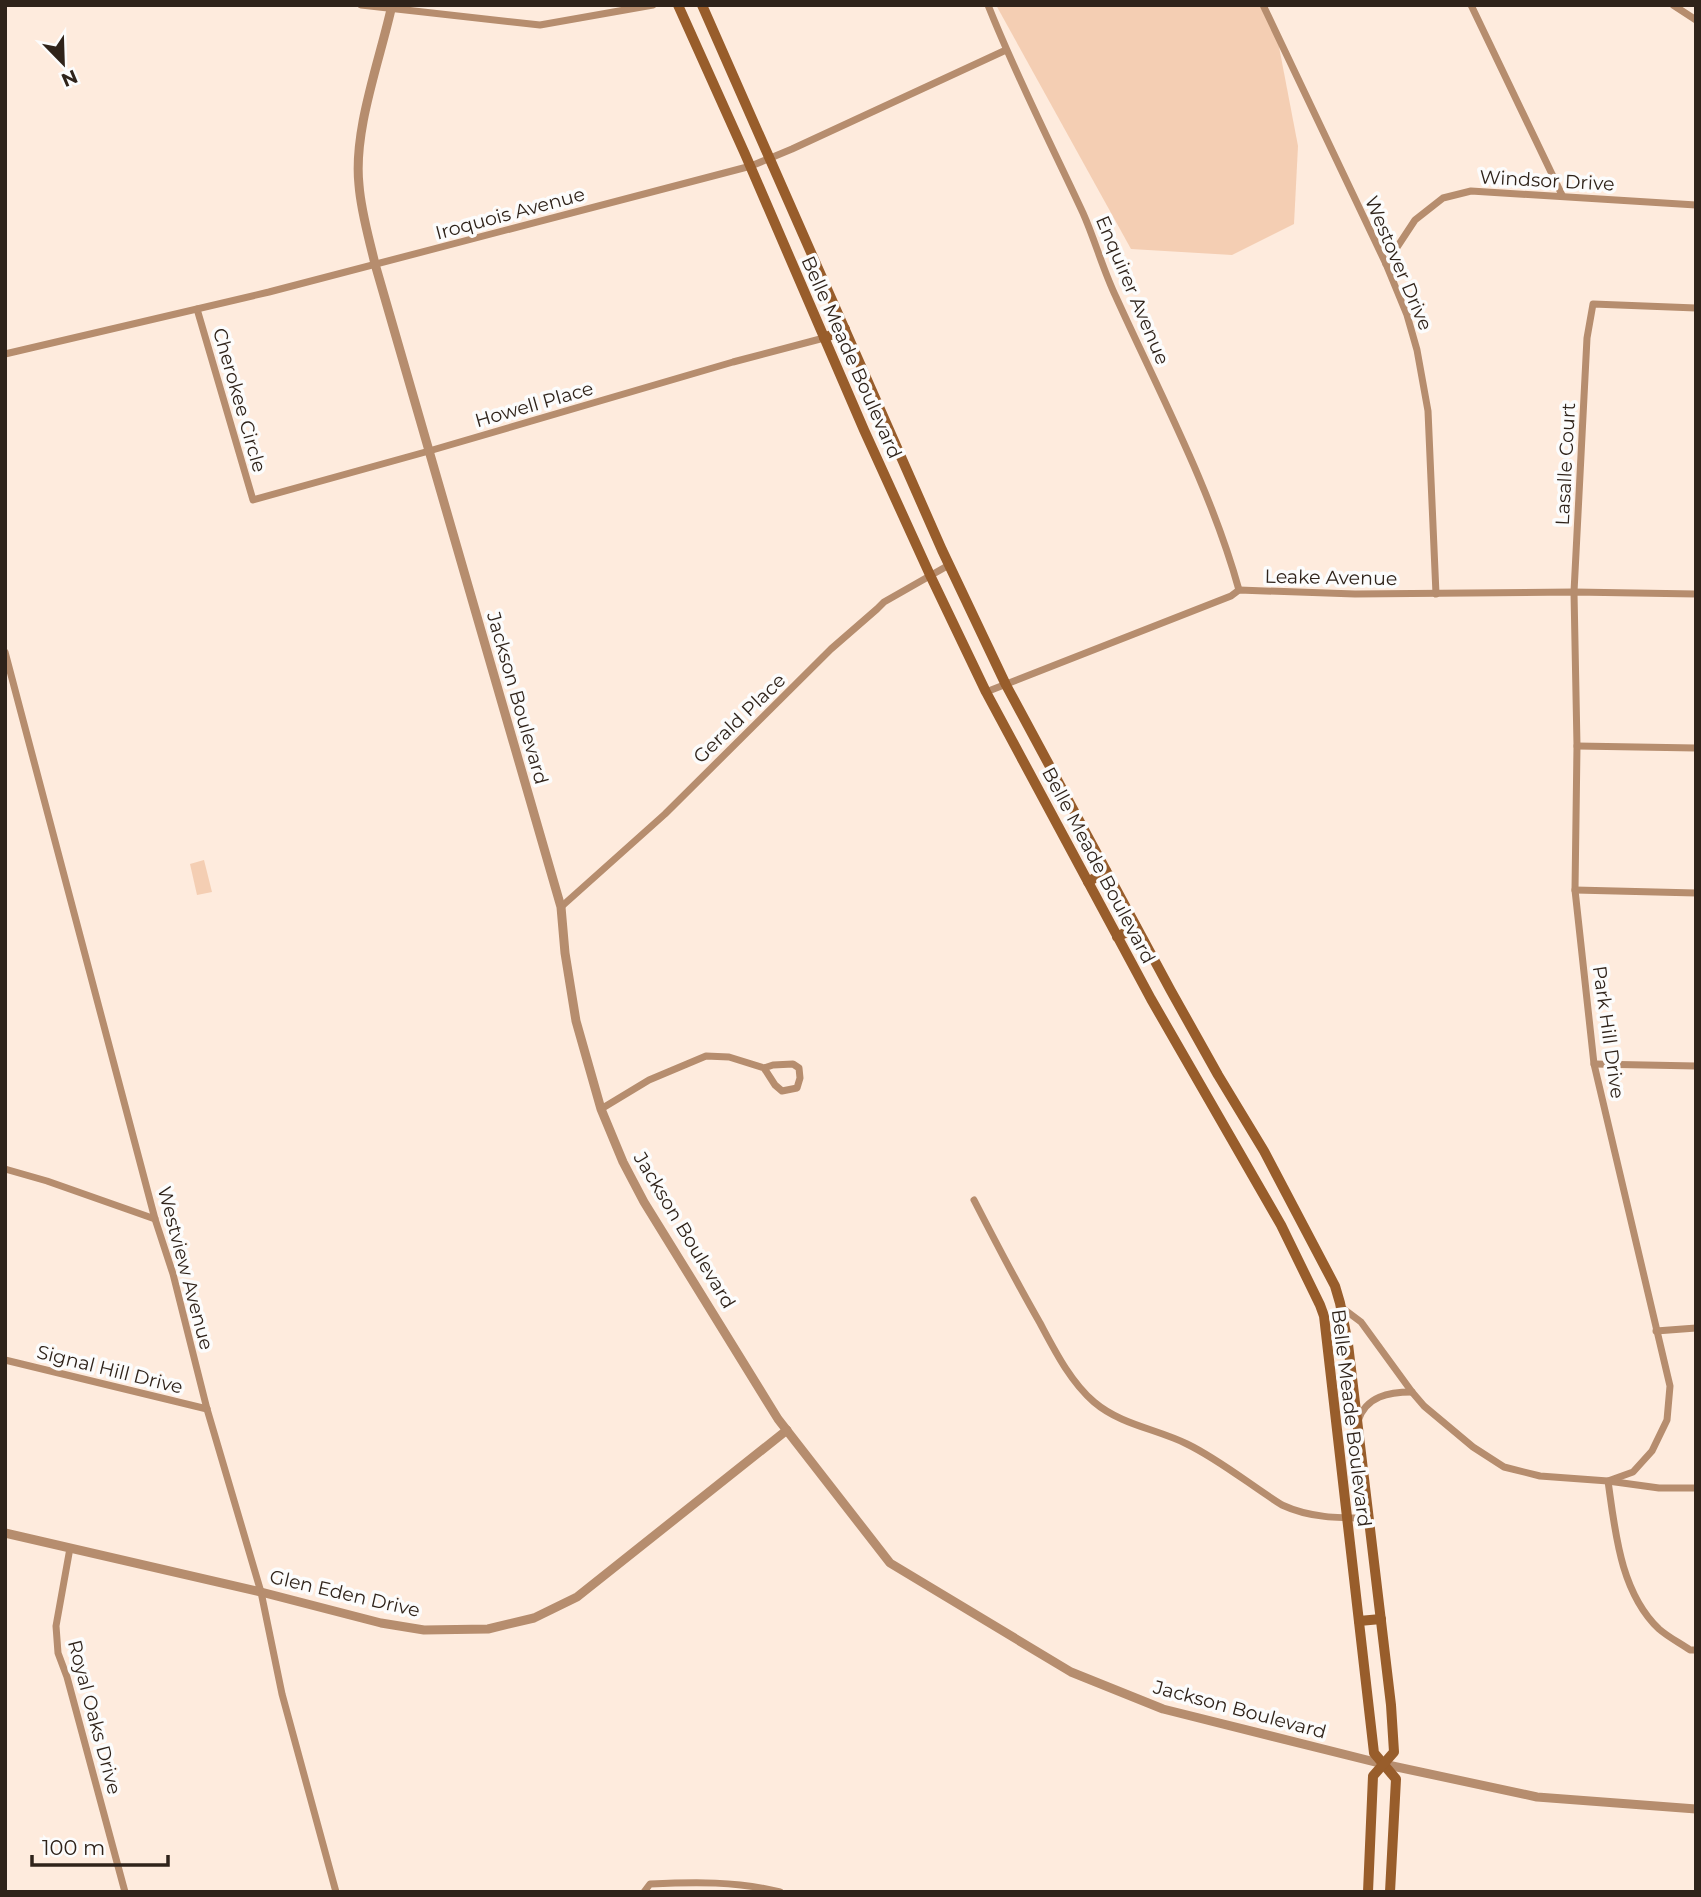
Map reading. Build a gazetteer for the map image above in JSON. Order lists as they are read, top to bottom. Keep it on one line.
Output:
{"streets":{"main road":["Belle Meade Boulevard"],"street":["Windsor Drive","Iroquois Avenue","Westover Drive","Enquirer Avenue","Cherokee Circle","Howell Place","Lasalle Court","Leake Avenue","Jackson Boulevard","Gerald Place","Park Hill Drive","Westview Avenue","Signal Hill Drive","Glen Eden Drive","Royal Oaks Drive"]},"crossings":[["Windsor Drive","Westover Drive"],["Iroquois Avenue","Enquirer Avenue"],["Iroquois Avenue","Belle Meade Boulevard"],["Iroquois Avenue","Cherokee Circle"],["Iroquois Avenue","Jackson Boulevard"],["Westover Drive","Leake Avenue"],["Enquirer Avenue","Leake Avenue"],["Belle Meade Boulevard","Howell Place"],["Belle Meade Boulevard","Leake Avenue"],["Belle Meade Boulevard","Jackson Boulevard"],["Belle Meade Boulevard","Gerald Place"],["Cherokee Circle","Howell Place"],["Howell Place","Jackson Boulevard"],["Lasalle Court","Leake Avenue"],["Lasalle Court","Park Hill Drive"],["Leake Avenue","Park Hill Drive"],["Jackson Boulevard","Gerald Place"],["Jackson Boulevard","Glen Eden Drive"],["Westview Avenue","Signal Hill Drive"],["Westview Avenue","Glen Eden Drive"],["Glen Eden Drive","Royal Oaks Drive"]],"scale_bar":"100 m","north":"bottom right"}
